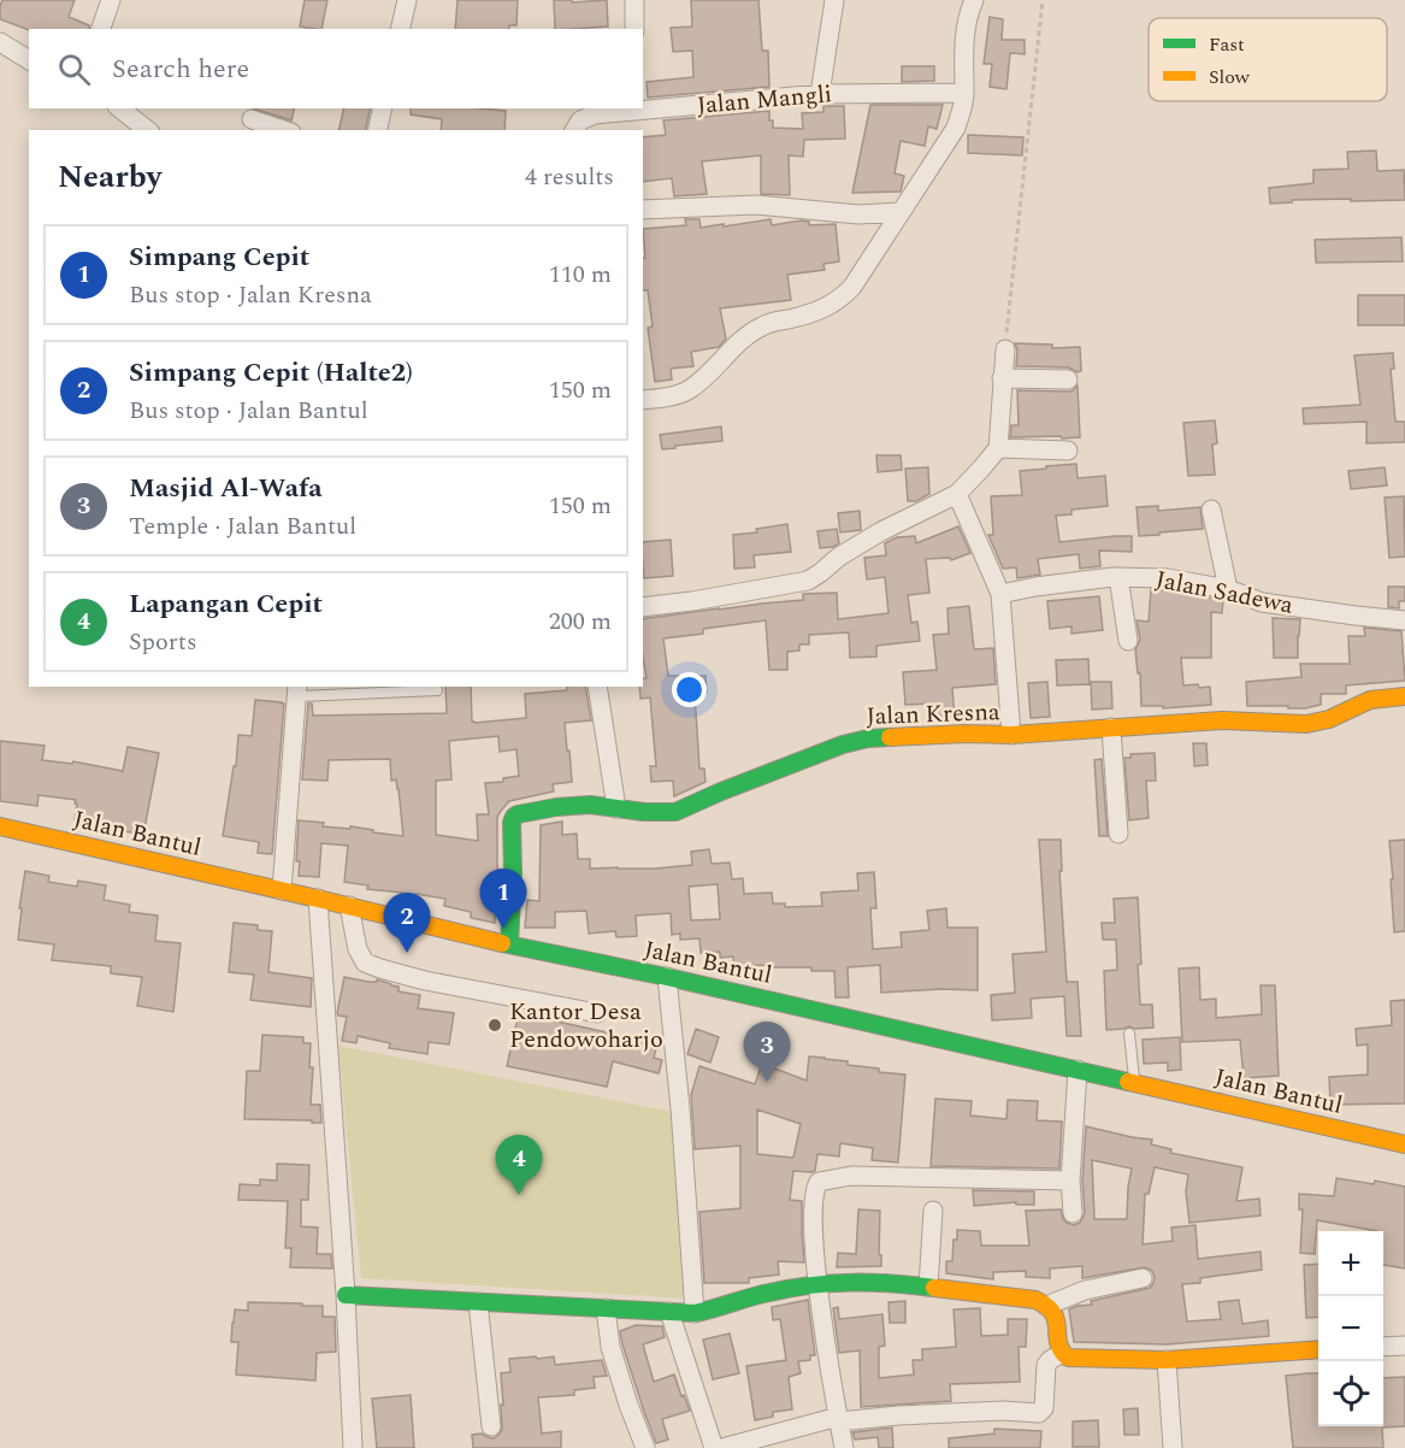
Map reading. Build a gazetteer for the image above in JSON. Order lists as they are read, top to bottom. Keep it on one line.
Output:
{"streets":{"street":["Jalan Mangli","Jalan Sadewa","Jalan Kresna","Jalan Bantul"]},"crossings":[["Jalan Kresna","Jalan Bantul"]],"places":["Kantor Desa Pendowoharjo"],"legend":["Fast","Slow"],"page":{"search":"Search here","heading":["Nearby","4 results"],"list":[{"mark":"1","name":"Simpang Cepit","note":"Bus stop · Jalan Kresna","value":"110 m"},{"mark":"2","name":"Simpang Cepit (Halte2)","note":"Bus stop · Jalan Bantul","value":"150 m"},{"mark":"3","name":"Masjid Al-Wafa","note":"Temple · Jalan Bantul","value":"150 m"},{"mark":"4","name":"Lapangan Cepit","note":"Sports","value":"200 m"}],"pins":["1","2","3","4"],"map_buttons":["+","−"]}}
